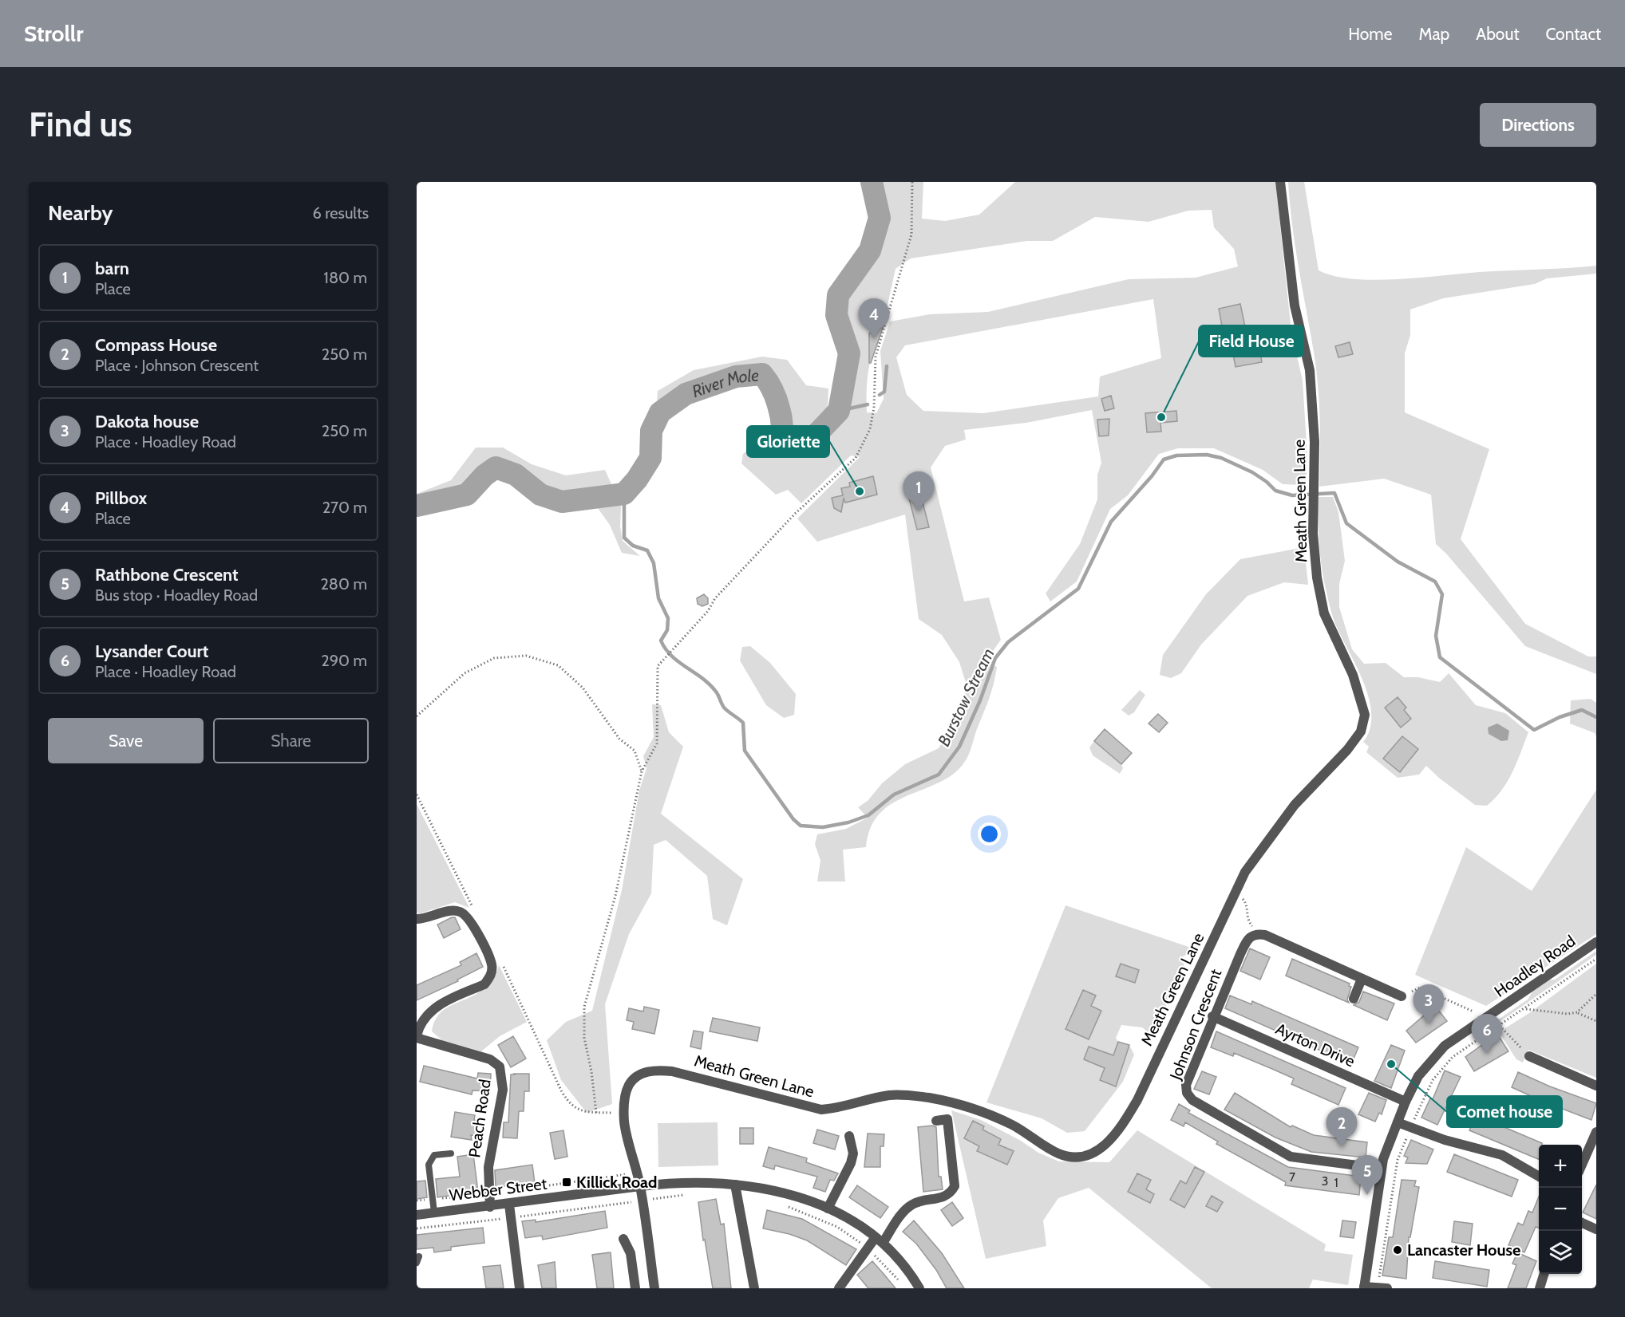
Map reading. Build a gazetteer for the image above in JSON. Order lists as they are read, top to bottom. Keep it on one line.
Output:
{"streets":{"street":["Meath Green Lane","Hoadley Road","Johnson Crescent","Ayrton Drive","Peach Road","Webber Street"]},"crossings":[["Meath Green Lane","Webber Street"],["Hoadley Road","Johnson Crescent"],["Hoadley Road","Ayrton Drive"],["Johnson Crescent","Ayrton Drive"],["Peach Road","Webber Street"]],"water":["River Mole","Burstow Stream"],"places":{"other":["Field House","Gloriette","Comet house","Lancaster House"],"transit":["Killick Road"]},"house_numbers":["7","3","1"],"page":{"header":"Strollr","nav":["Home","Map","About","Contact"],"buttons":["Directions",["Save","Share"]],"title":"Find us","heading":["Nearby","6 results"],"list":[{"mark":"1","name":"barn","note":"Place","value":"180 m"},{"mark":"2","name":"Compass House","note":"Place · Johnson Crescent","value":"250 m"},{"mark":"3","name":"Dakota house","note":"Place · Hoadley Road","value":"250 m"},{"mark":"4","name":"Pillbox","note":"Place","value":"270 m"},{"mark":"5","name":"Rathbone Crescent","note":"Bus stop · Hoadley Road","value":"280 m"},{"mark":"6","name":"Lysander Court","note":"Place · Hoadley Road","value":"290 m"}],"pins":["4","1","3","6","2","5"],"map_buttons":["+","−"]}}
